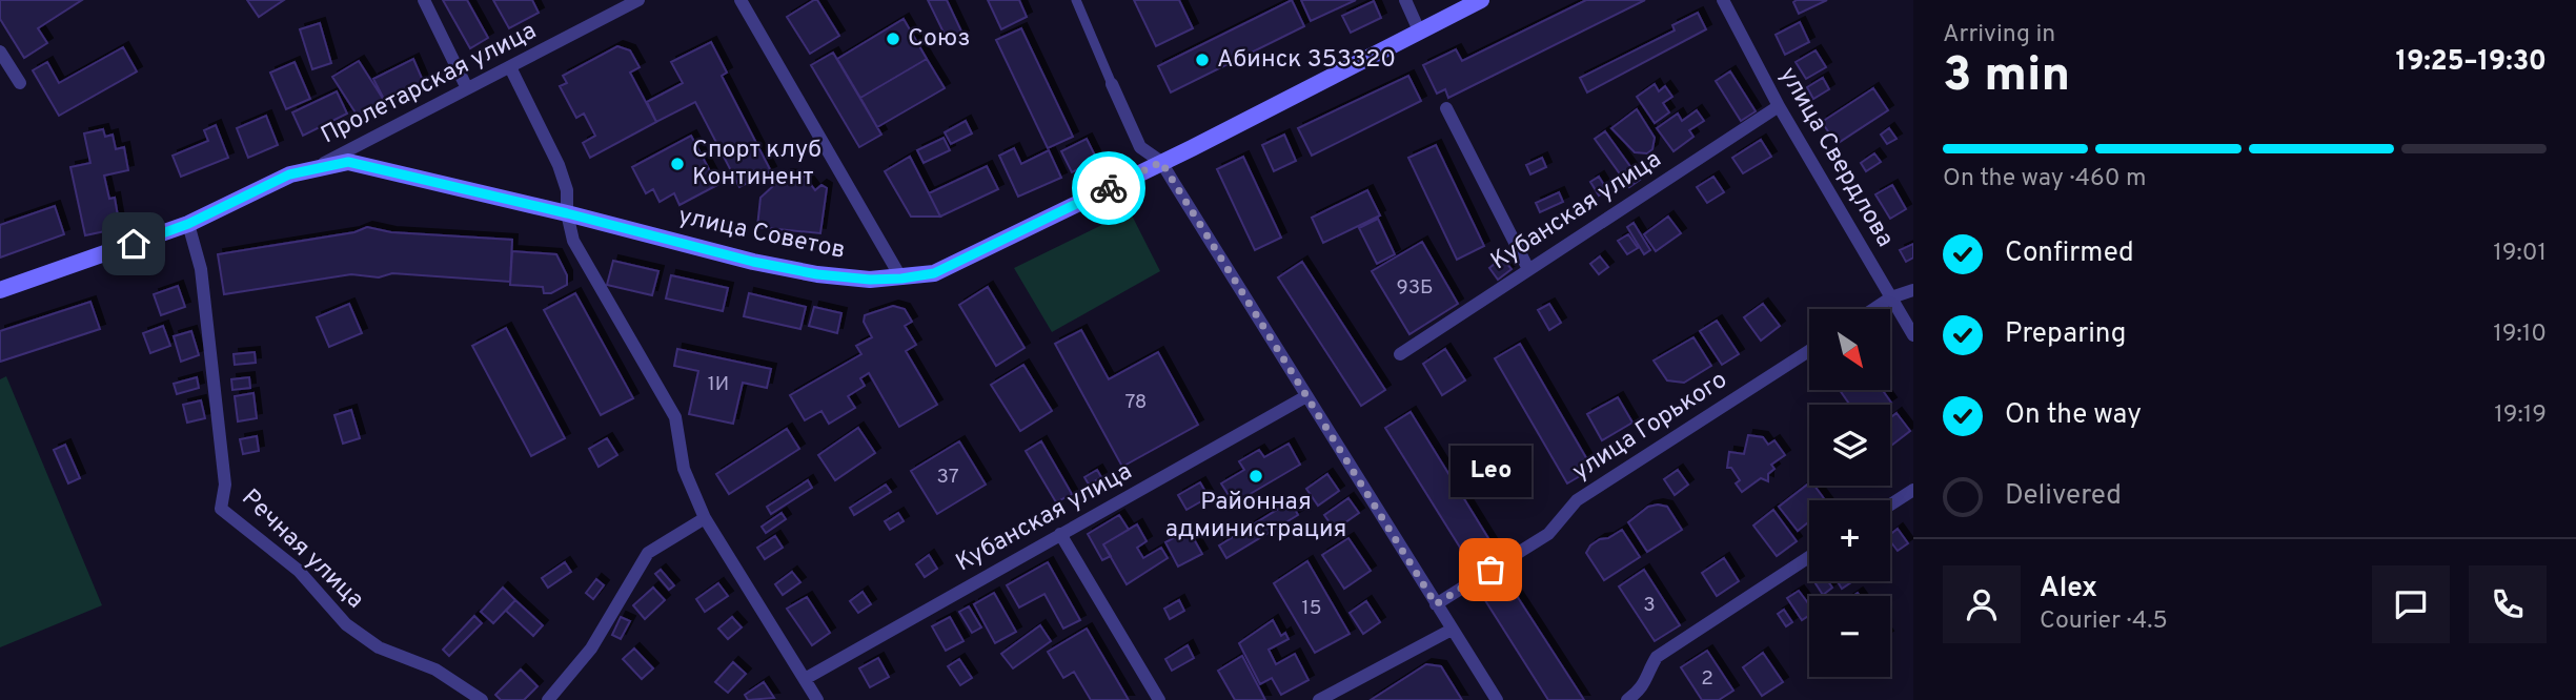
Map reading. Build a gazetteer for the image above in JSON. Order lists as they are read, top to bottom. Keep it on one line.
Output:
{"streets":{"main road":["улица Советов"],"street":["Пролетарская улица","улица Свердлова","Кубанская улица","улица Горького","Речная улица"]},"crossings":[["Пролетарская улица","улица Советов"],["улица Свердлова","Кубанская улица"],["улица Советов","Речная улица"]],"places":["Союз","Абинск 353320","Спорт клуб Континент","Районная администрация","Leo"],"house_numbers":["93Б","1И","78","37","3","15","2"],"north":"bottom right","page":{"heading":["3 min","Arriving in","19:25–19:30"],"panel":["Alex","Courier · 4.5"],"bar":"On the way · 460 m","list":[["Confirmed","19:01"],["Preparing","19:10"],["On the way","19:19"],"Delivered"],"map_buttons":["+","−"],"bubble":"Leo"}}
